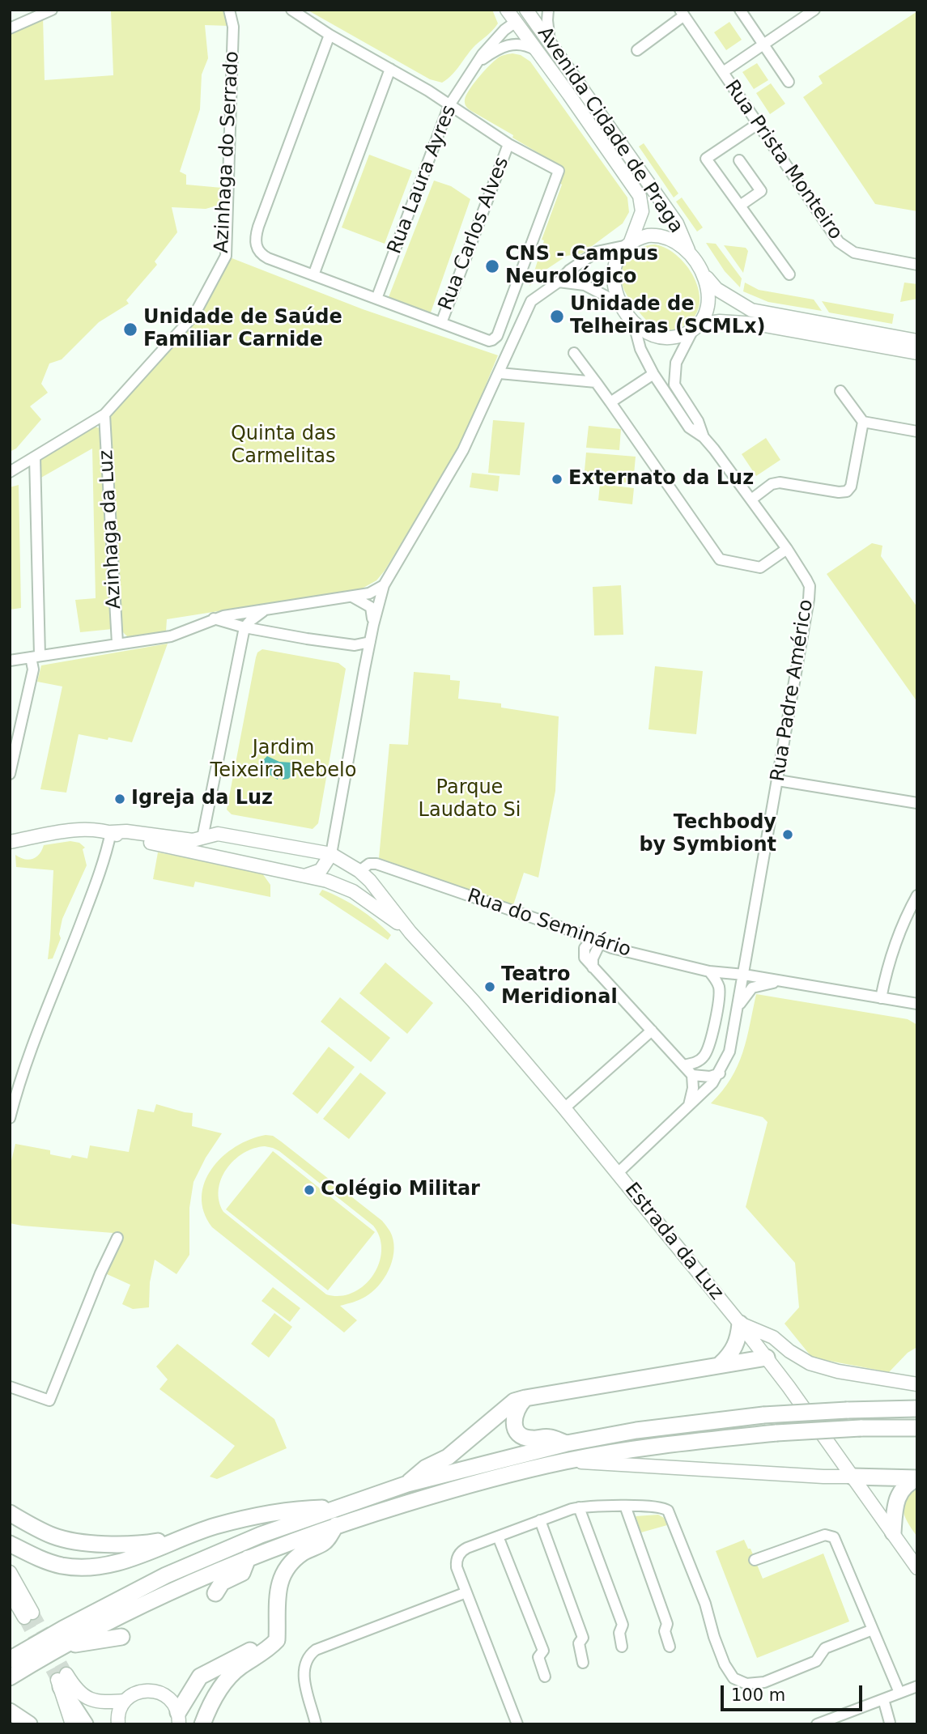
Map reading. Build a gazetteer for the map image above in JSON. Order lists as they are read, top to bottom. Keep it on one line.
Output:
{"streets":{"main road":["Avenida Cidade de Praga","Estrada da Luz"],"street":["Azinhaga do Serrado","Rua Prista Monteiro","Rua Laura Ayres","Rua Carlos Alves","Azinhaga da Luz","Rua Padre Américo","Rua do Seminário"]},"crossings":[["Avenida Cidade de Praga","Rua Laura Ayres"],["Avenida Cidade de Praga","Rua Padre Américo"],["Azinhaga do Serrado","Azinhaga da Luz"],["Rua Padre Américo","Rua do Seminário"],["Rua Padre Américo","Estrada da Luz"],["Rua do Seminário","Estrada da Luz"]],"parks":["Quinta das Carmelitas","Jardim Teixeira Rebelo","Parque Laudato Si"],"places":["CNS - Campus Neurológico","Unidade de Telheiras (SCMLx)","Unidade de Saúde Familiar Carnide","Externato da Luz","Igreja da Luz","Techbody by Symbiont","Teatro Meridional","Colégio Militar"],"scale_bar":"100 m"}
